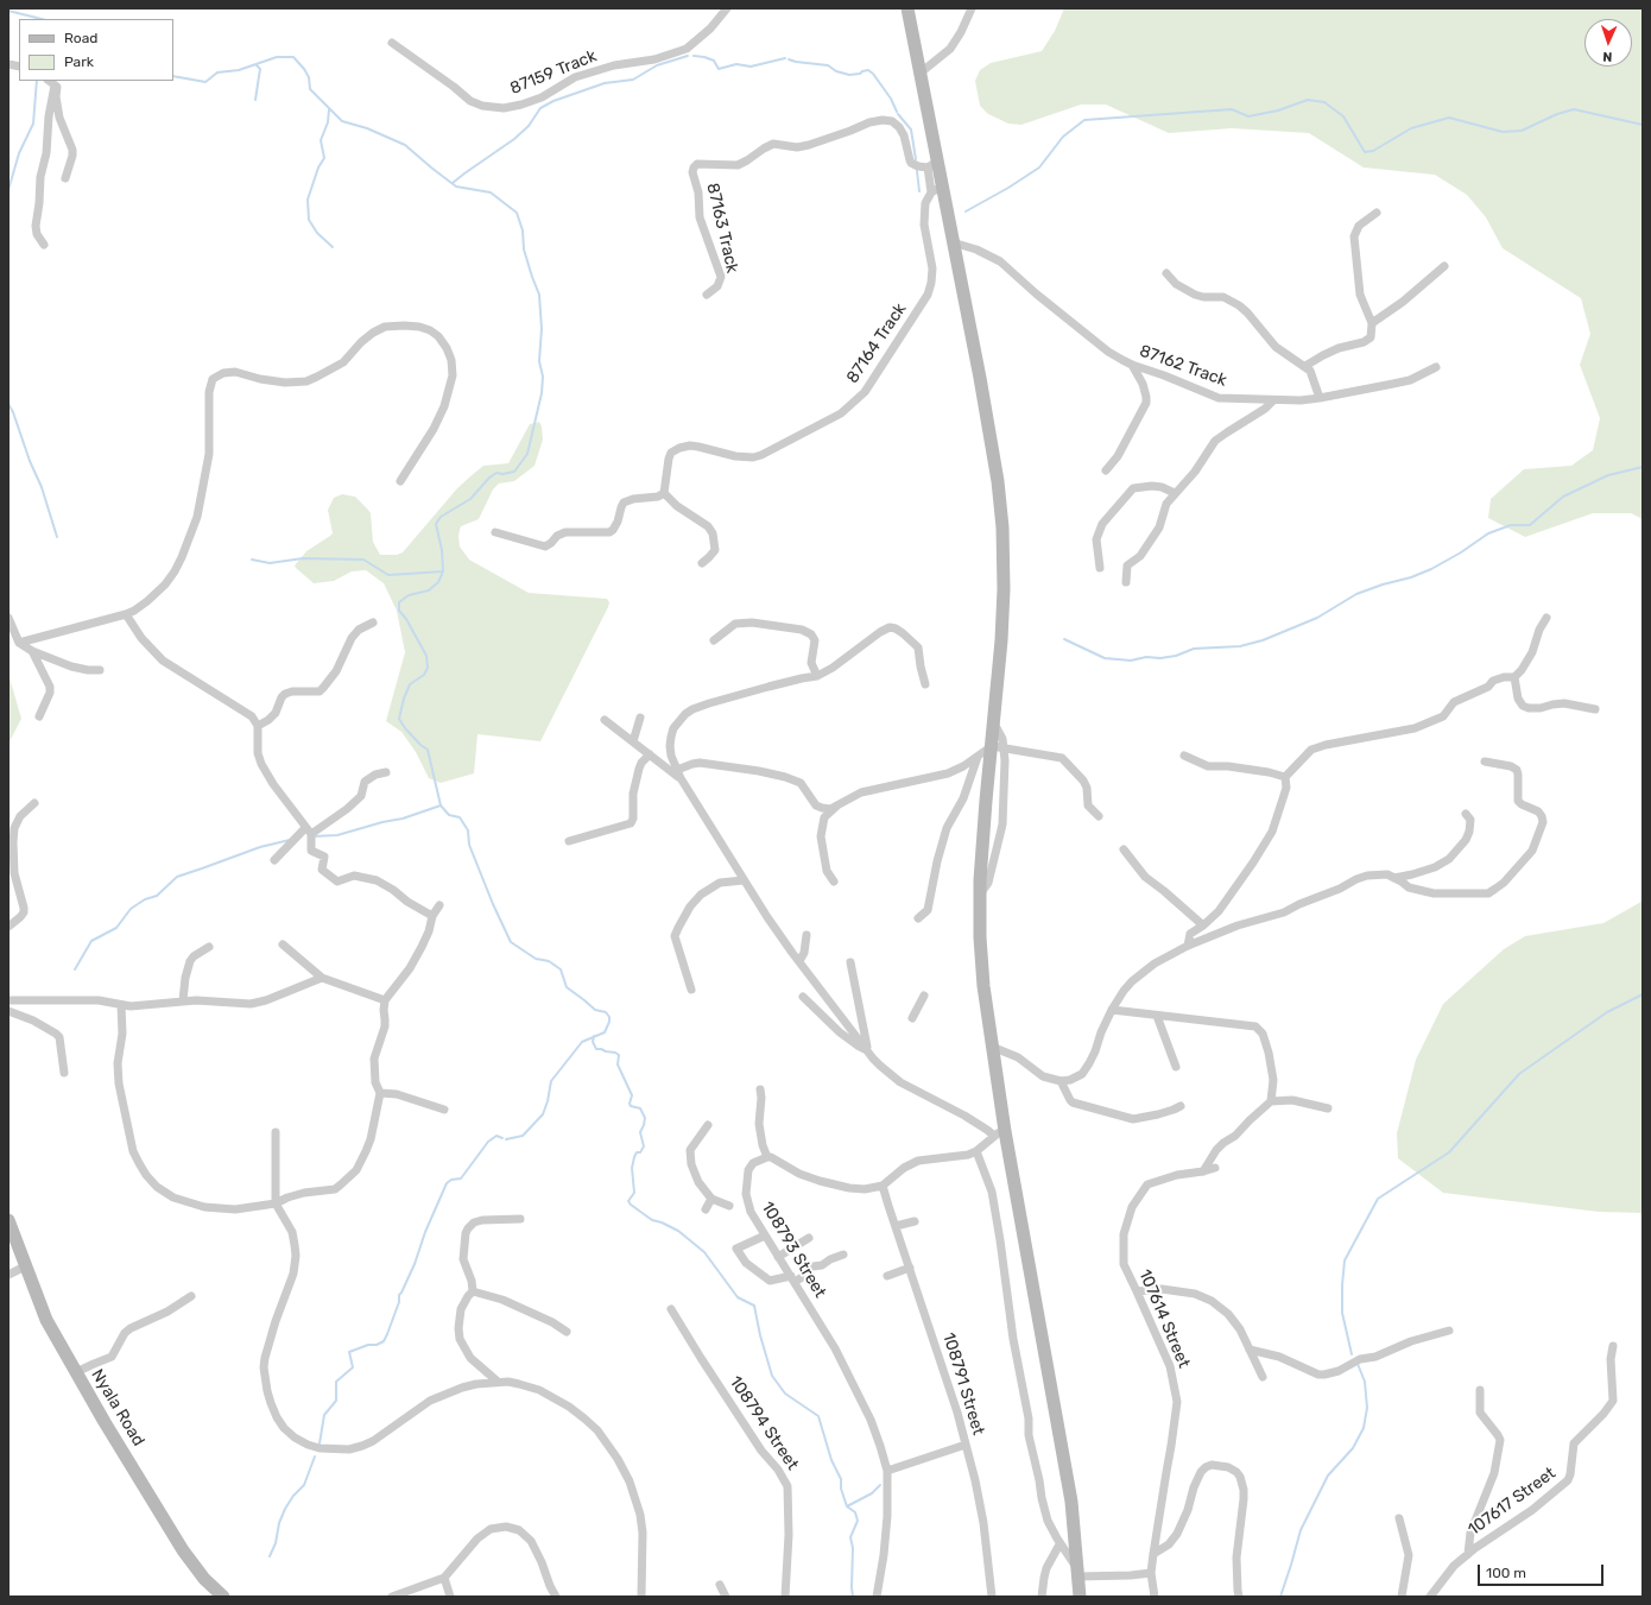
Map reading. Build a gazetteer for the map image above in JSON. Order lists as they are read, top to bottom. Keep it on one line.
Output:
{"streets":{"main road":["Nyala Road"],"street":["87159 Track","87163 Track","87164 Track","87162 Track","108793 Street","107614 Street","108791 Street","108794 Street","107617 Street"]},"legend":["Road","Park"],"scale_bar":"100 m","north":"bottom"}
